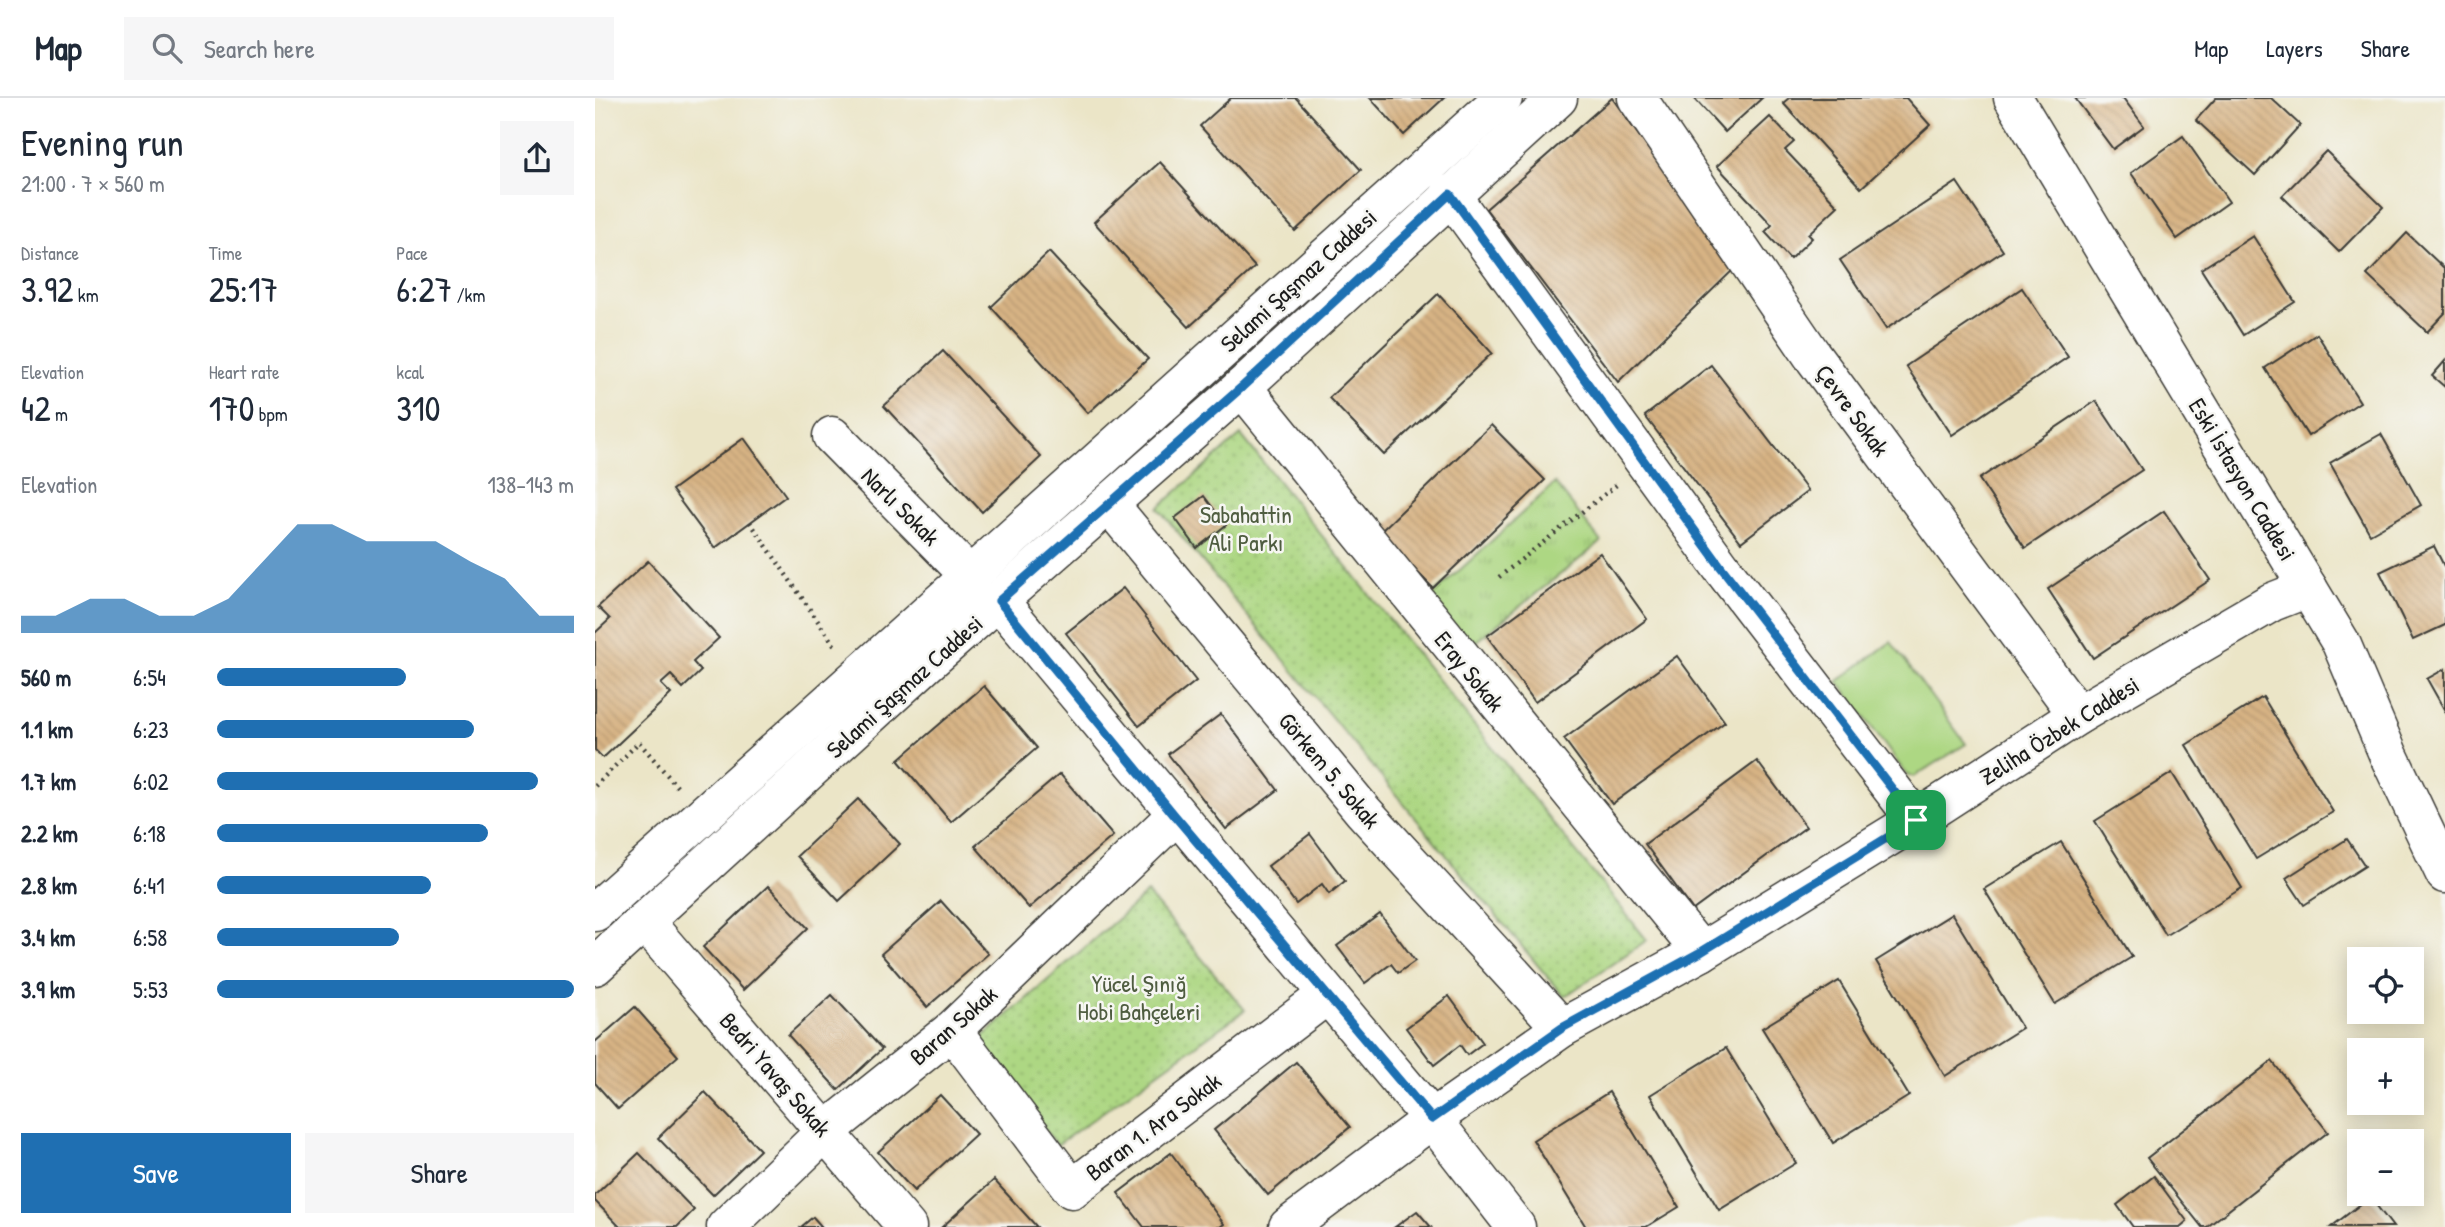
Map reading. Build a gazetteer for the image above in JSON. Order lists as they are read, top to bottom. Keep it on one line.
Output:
{"streets":{"street":["Selami Şaşmaz Caddesi","Çevre Sokak","Eski İstasyon Caddesi","Narlı Sokak","Eray Sokak","Zeliha Özbek Caddesi","Görkem 5. Sokak","Baran Sokak","Bedri Yavaş Sokak","Baran 1. Ara Sokak"]},"crossings":[["Selami Şaşmaz Caddesi","Narlı Sokak"],["Selami Şaşmaz Caddesi","Eray Sokak"],["Selami Şaşmaz Caddesi","Görkem 5. Sokak"],["Selami Şaşmaz Caddesi","Bedri Yavaş Sokak"],["Çevre Sokak","Zeliha Özbek Caddesi"],["Eski İstasyon Caddesi","Zeliha Özbek Caddesi"],["Eray Sokak","Zeliha Özbek Caddesi"],["Zeliha Özbek Caddesi","Görkem 5. Sokak"],["Baran Sokak","Bedri Yavaş Sokak"],["Baran Sokak","Baran 1. Ara Sokak"]],"parks":["Sabahattin Ali Parkı","Yücel Şınığ Hobi Bahçeleri"],"page":{"header":"Map","search":"Search here","nav":["Map","Layers","Share"],"heading":["Evening run","21:00 · 7 × 560 m"],"stats":[["Distance","3.92 km"],["Time","25:17"],["Pace","6:27 /km"],["Elevation","42 m"],["Heart rate","170 bpm"],["kcal","310"]],"chart":["Elevation","138–143 m"],"list":[{"name":"560 m","note":"6:54"},{"name":"1.1 km","note":"6:23"},{"name":"1.7 km","note":"6:02"},{"name":"2.2 km","note":"6:18"},{"name":"2.8 km","note":"6:41"},{"name":"3.4 km","note":"6:58"},{"name":"3.9 km","note":"5:53"}],"map_buttons":["+","−"],"buttons":["Save","Share"]}}
